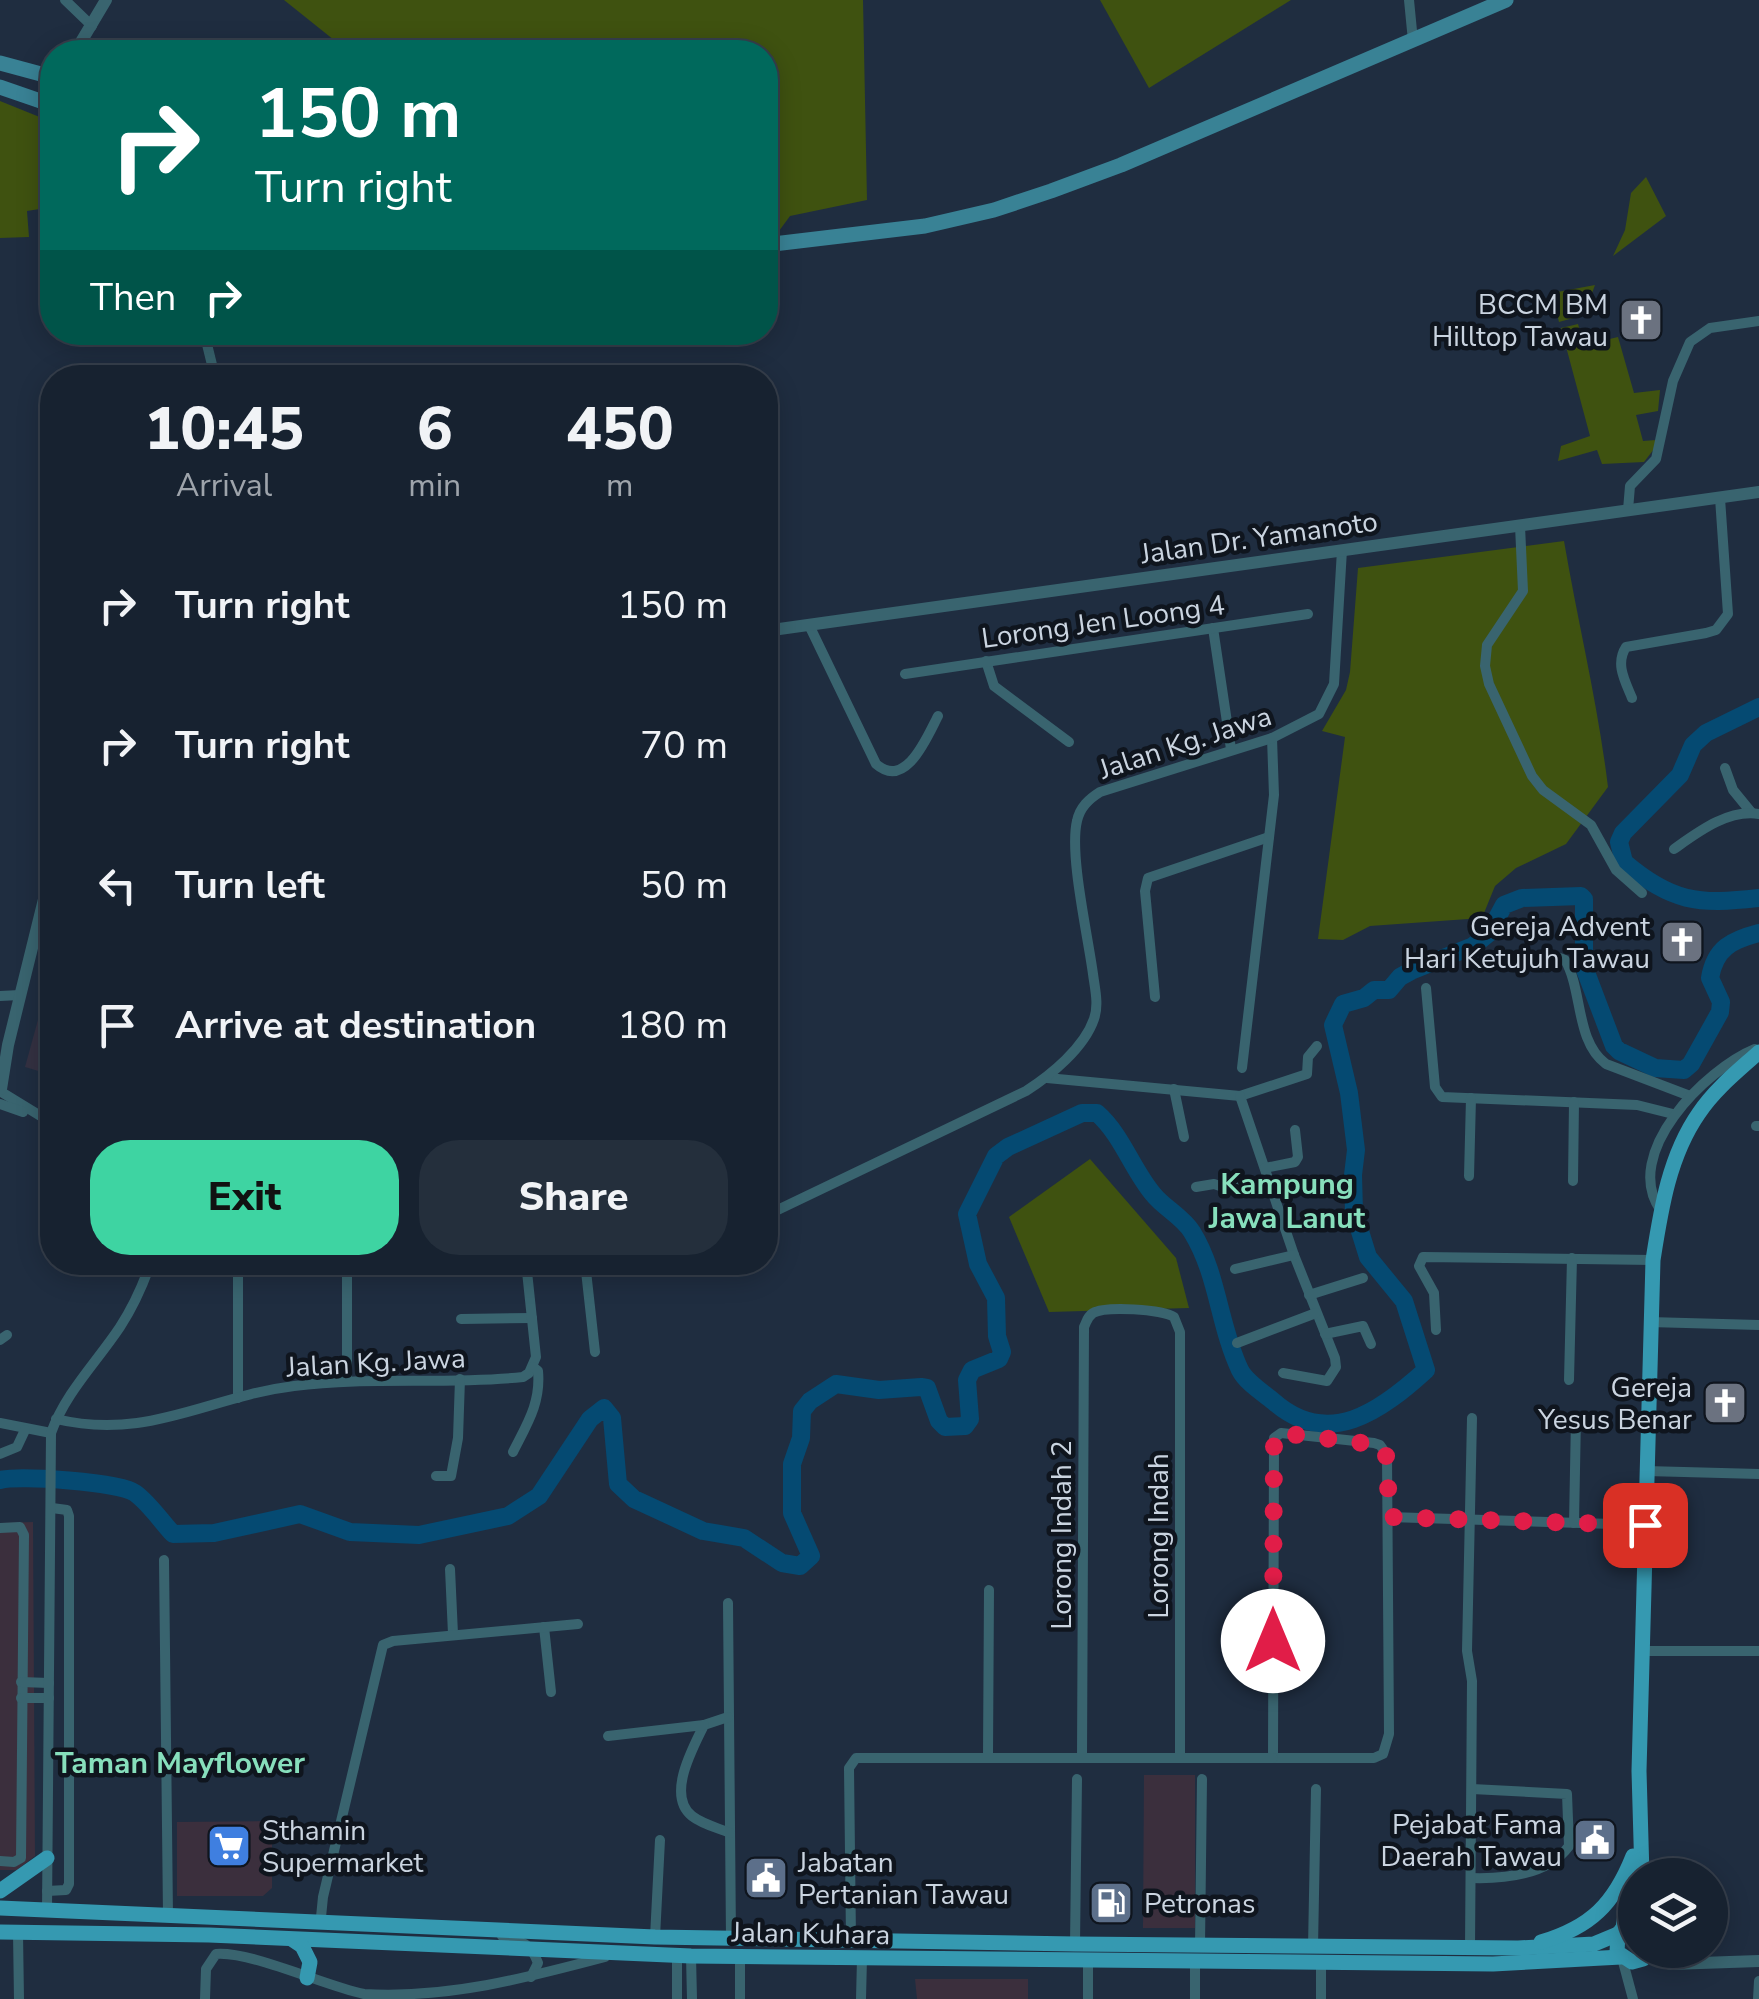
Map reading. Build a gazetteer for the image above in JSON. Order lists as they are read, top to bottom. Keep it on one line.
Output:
{"streets":{"main road":["Jalan Kuhara"],"street":["Jalan Dr. Yamanoto","Lorong Jen Loong 4","Jalan Kg. Jawa","Lorong Indah 2","Lorong Indah"]},"crossings":[["Jalan Dr. Yamanoto","Jalan Kg. Jawa"],["Lorong Indah 2","Lorong Indah"]],"districts":["Kampung Jawa Lanut","Taman Mayflower"],"places":{"church":["BCCM BM Hilltop Tawau","Gereja Advent Hari Ketujuh Tawau","Gereja Yesus Benar"],"public building":["Pejabat Fama Daerah Tawau","Jabatan Pertanian Tawau"],"supermarket":["Sthamin Supermarket"],"fuel station":["Petronas"]},"page":{"turn":["150 m","Turn right"],"then":"Then","eta":["10:45","Arrival","6","min","450","m"],"list":[{"name":"Turn right","value":"150 m"},{"name":"Turn right","value":"70 m"},{"name":"Turn left","value":"50 m"},{"name":"Arrive at destination","value":"180 m"}],"buttons":["Exit","Share"]}}
